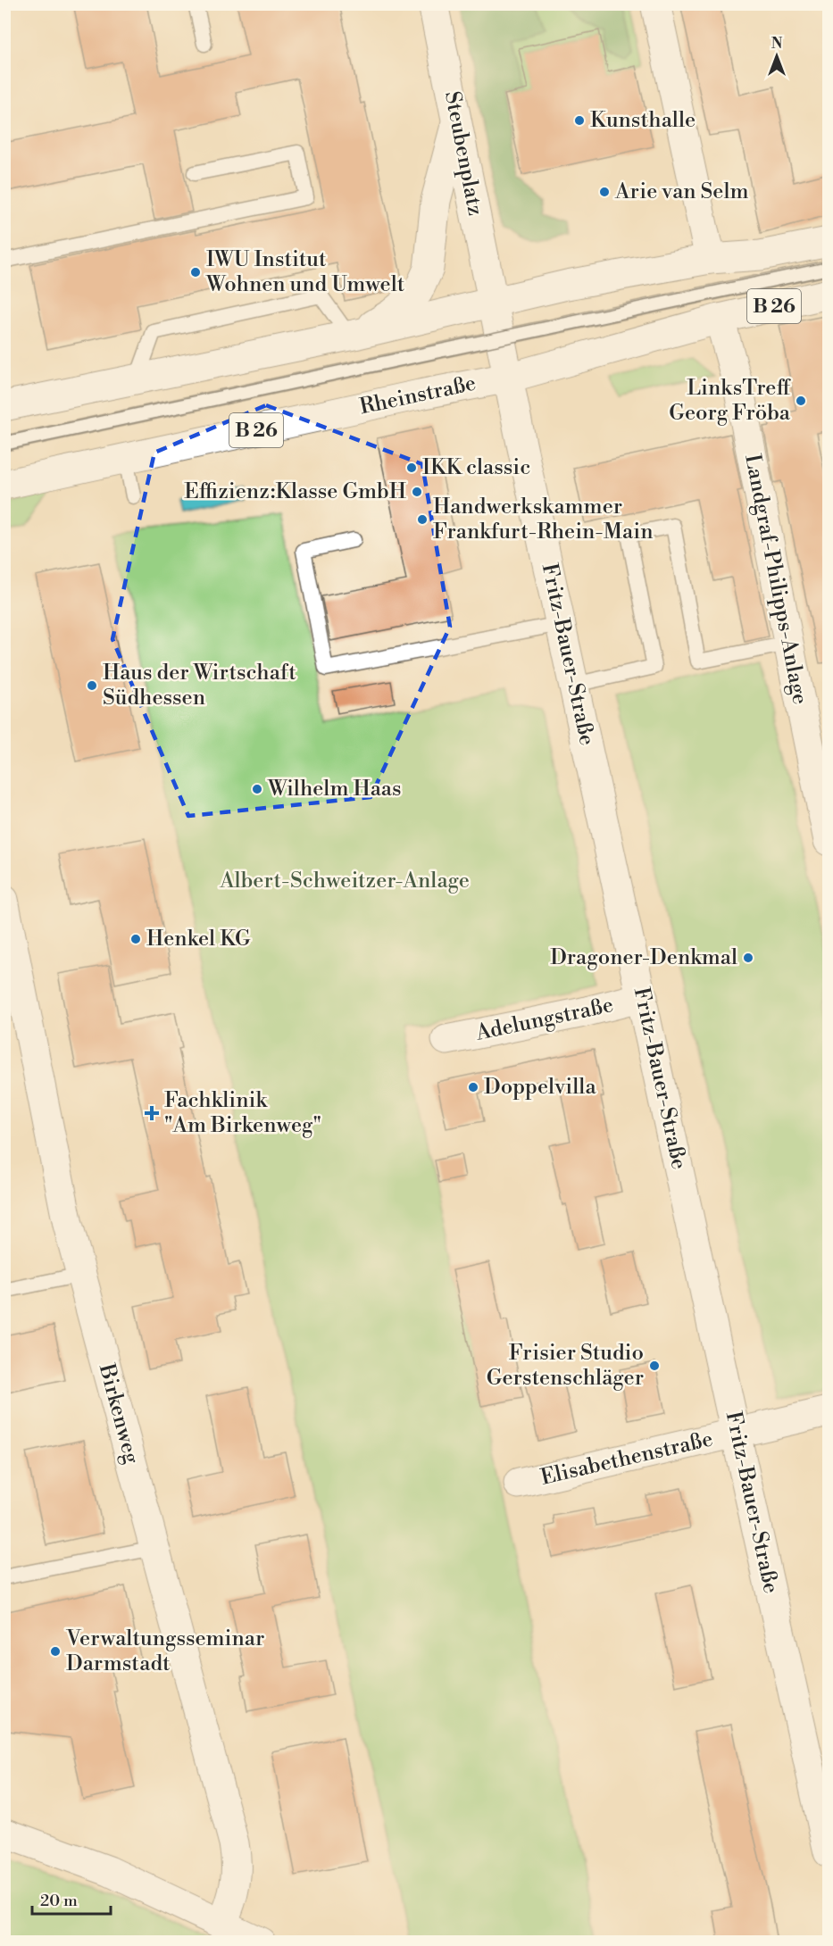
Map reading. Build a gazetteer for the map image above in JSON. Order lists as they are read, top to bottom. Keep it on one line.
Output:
{"streets":{"main road":["Steubenplatz","B 26","Rheinstraße","Landgraf-Philipps-Anlage","Fritz-Bauer-Straße","Adelungstraße","Birkenweg","Elisabethenstraße"]},"crossings":[["Steubenplatz","Fritz-Bauer-Straße"],["Rheinstraße","Landgraf-Philipps-Anlage"],["Rheinstraße","Fritz-Bauer-Straße"],["Fritz-Bauer-Straße","Adelungstraße"],["Fritz-Bauer-Straße","Elisabethenstraße"]],"parks":["Albert-Schweitzer-Anlage"],"places":{"other":["Kunsthalle","Arie van Selm","IWU Institut Wohnen und Umwelt","LinksTreff Georg Fröba","IKK classic","Effizienz:Klasse GmbH","Handwerkskammer Frankfurt-Rhein-Main","Haus der Wirtschaft Südhessen","Wilhelm Haas","Henkel KG","Dragoner-Denkmal","Doppelvilla","Frisier Studio Gerstenschläger","Verwaltungsseminar Darmstadt"],"health":["Fachklinik \"Am Birkenweg\""]},"scale_bar":"20 m","north":"top"}
